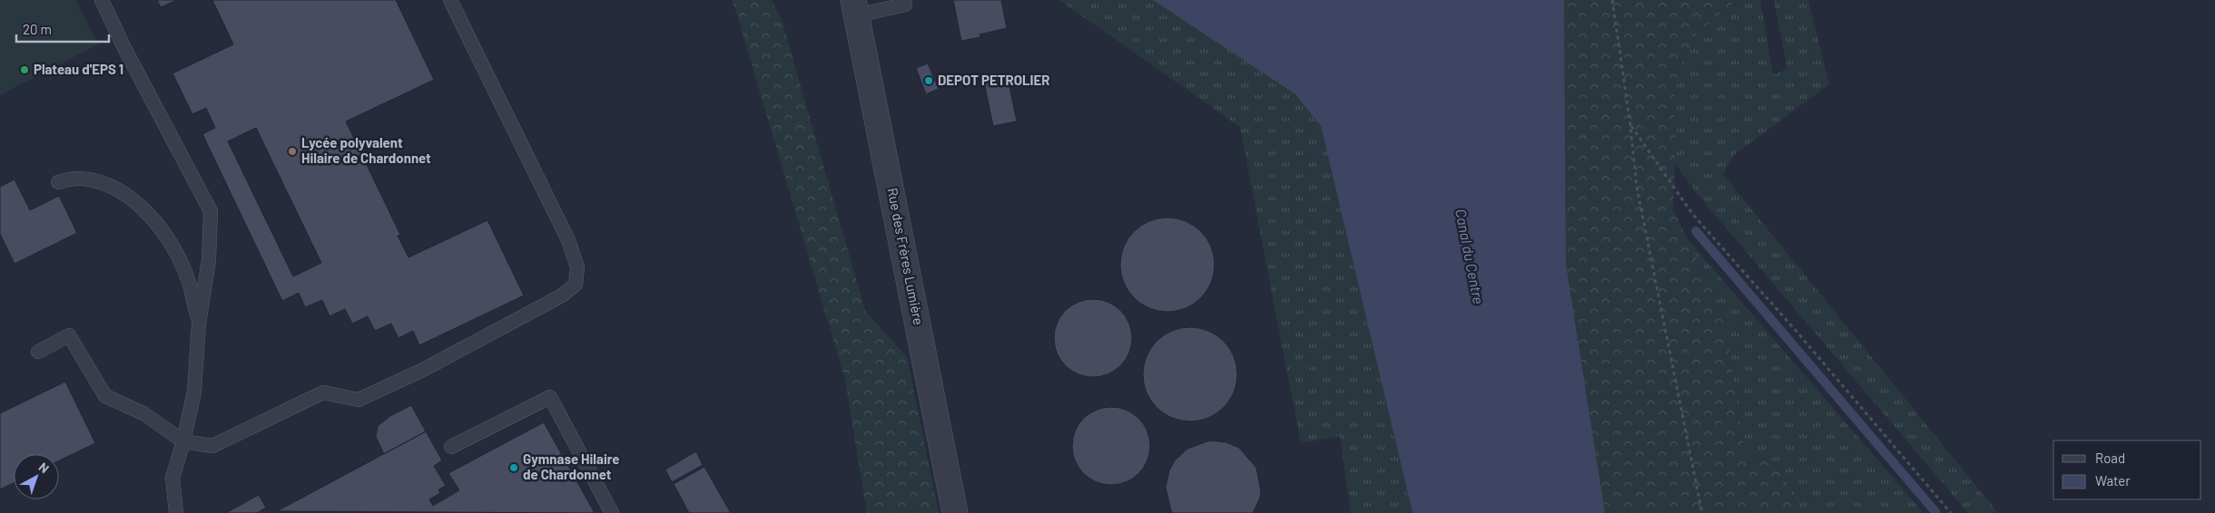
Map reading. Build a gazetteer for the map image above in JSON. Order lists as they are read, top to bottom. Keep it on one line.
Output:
{"streets":{"street":["Rue des Frères Lumière"]},"water":["Canal du Centre"],"places":["Plateau d'EPS 1","DEPOT PETROLIER","Lycée polyvalent Hilaire de Chardonnet","Gymnase Hilaire de Chardonnet"],"legend":["Road","Water"],"scale_bar":"20 m","north":"top right"}
